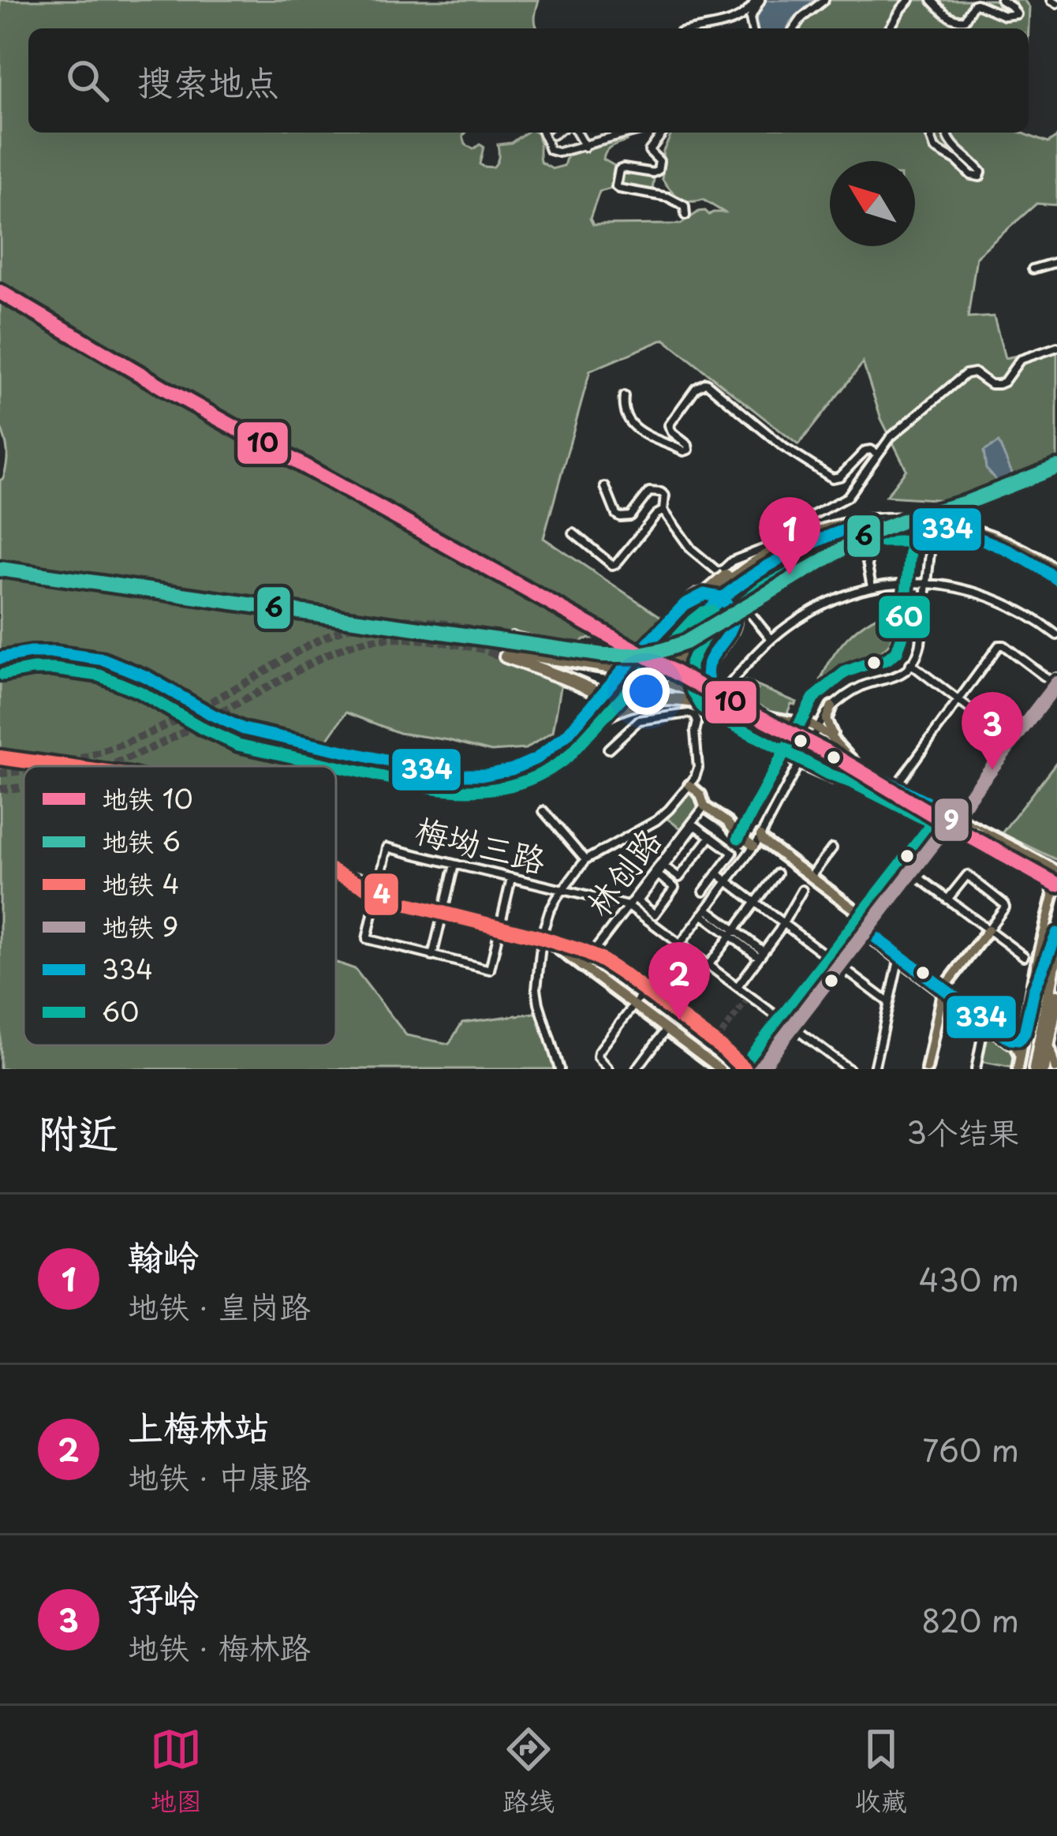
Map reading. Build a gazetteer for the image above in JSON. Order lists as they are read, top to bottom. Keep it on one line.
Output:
{"streets":{"street":["梅坳三路","林创路"]},"crossings":[["梅坳三路","林创路"]],"lines":["metro line 10","metro line 6","transit line 334","transit line 60","metro line 9","metro line 4"],"legend":["地铁 10","地铁 6","地铁 4","地铁 9","334","60"],"north":"top left","page":{"search":"搜索地点","pins":["1","3","2"],"heading":["附近","3个结果"],"list":[{"mark":"1","name":"翰岭","note":"地铁 · 皇岗路","value":"430 m"},{"mark":"2","name":"上梅林站","note":"地铁 · 中康路","value":"760 m"},{"mark":"3","name":"孖岭","note":"地铁 · 梅林路","value":"820 m"}],"nav":["地图","路线","收藏"]}}
